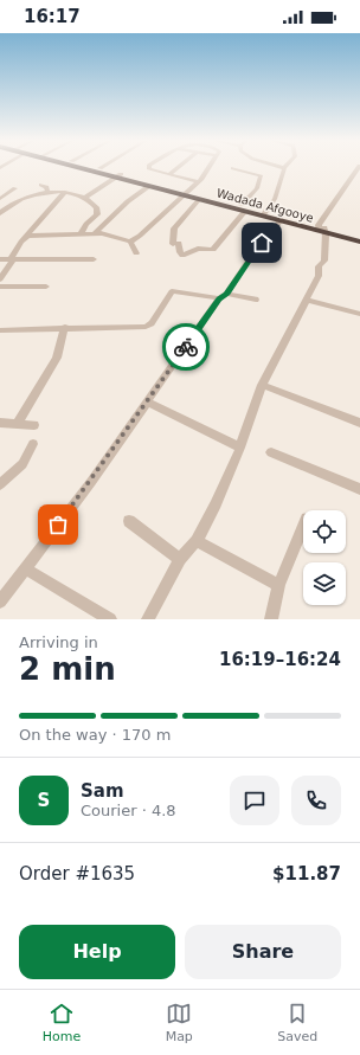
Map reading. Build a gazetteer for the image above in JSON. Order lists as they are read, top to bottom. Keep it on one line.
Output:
{"streets":{"highway":["Wadada Afgooye"]},"page":{"status":"16:17","heading":["2 min","Arriving in","16:19–16:24"],"panel":["Sam","Courier · 4.8","Order #1635","$11.87"],"bar":"On the way · 170 m","round":"S","buttons":["Help","Share"],"tabs":["Home","Map","Saved"]}}
